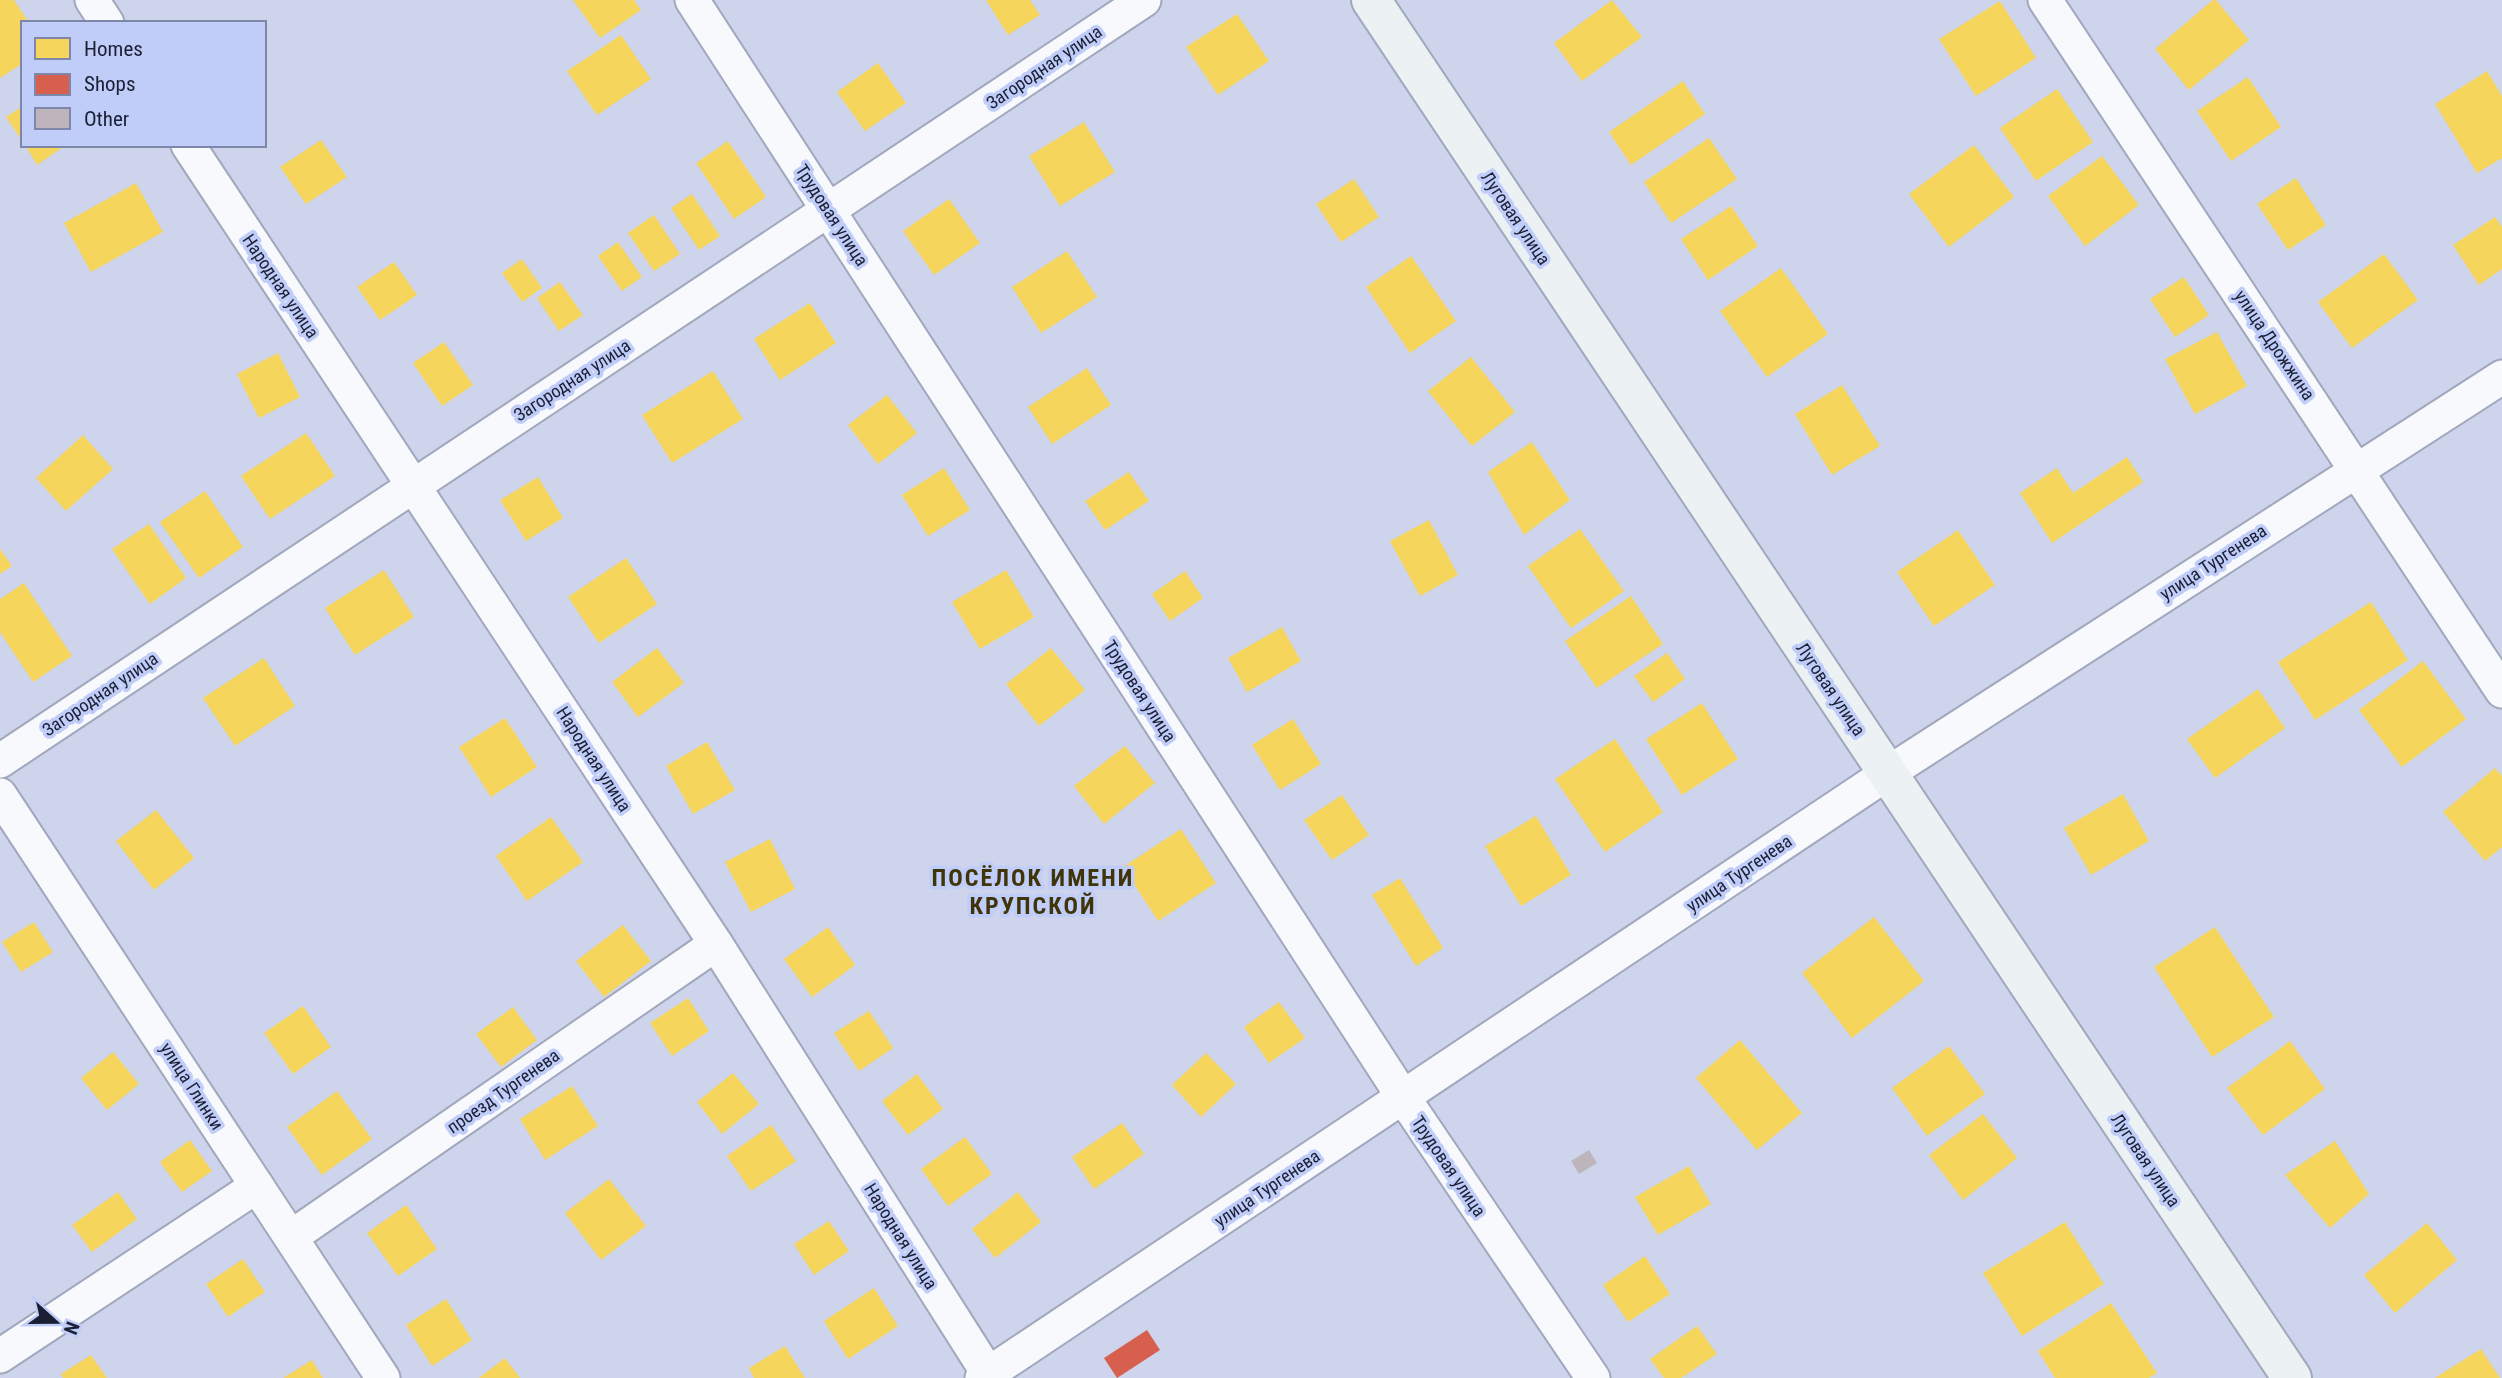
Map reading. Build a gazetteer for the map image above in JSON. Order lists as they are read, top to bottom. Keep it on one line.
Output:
{"streets":{"street":["Загородная улица","Трудовая улица","Луговая улица","Народная улица","улица Дрожжина","улица Тургенева","улица Глинки","проезд Тургенева"]},"crossings":[["Загородная улица","Трудовая улица"],["Загородная улица","Народная улица"],["Трудовая улица","улица Тургенева"],["Луговая улица","улица Тургенева"],["Народная улица","улица Тургенева"],["Народная улица","проезд Тургенева"],["улица Дрожжина","улица Тургенева"],["улица Глинки","проезд Тургенева"]],"districts":["ПОСЁЛОК ИМЕНИ КРУПСКОЙ"],"legend":["Homes","Shops","Other"],"north":"right"}
